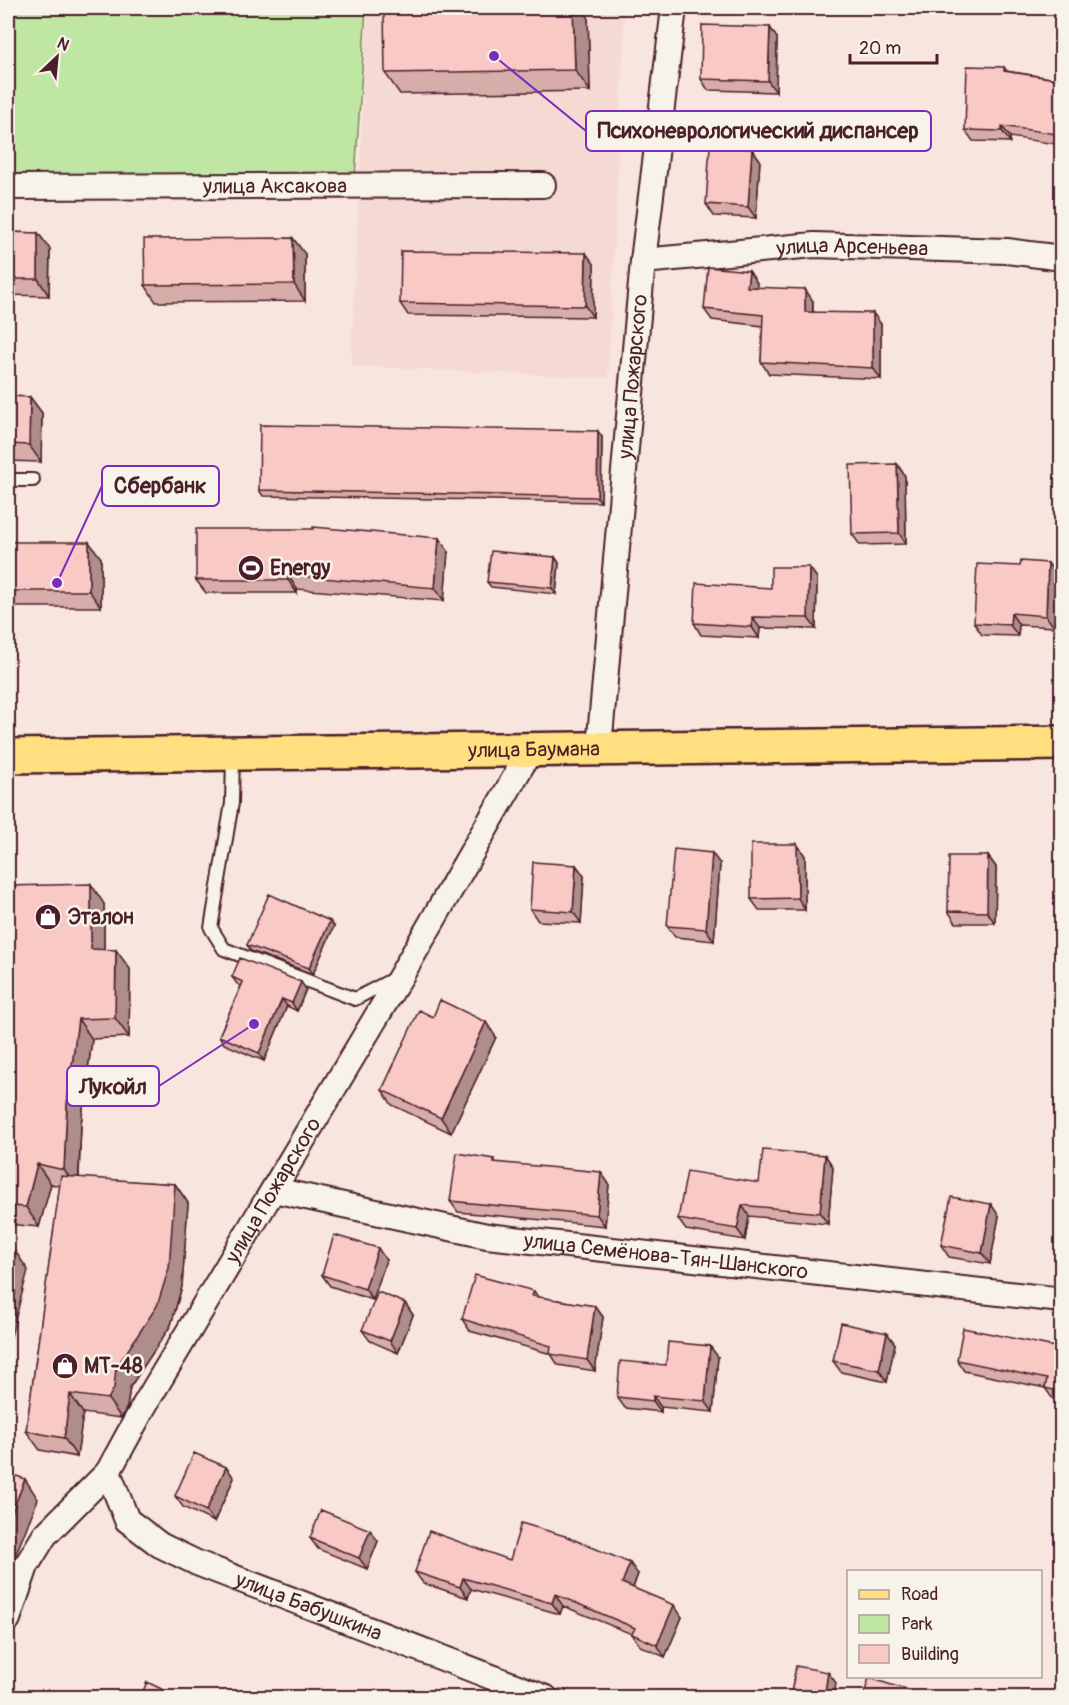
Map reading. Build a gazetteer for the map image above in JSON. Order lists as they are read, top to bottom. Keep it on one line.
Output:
{"streets":{"main road":["улица Баумана"],"street":["улица Аксакова","улица Арсеньева","улица Пожарского","улица Семёнова-Тян-Шанского","улица Бабушкина"]},"crossings":[["улица Арсеньева","улица Пожарского"],["улица Пожарского","улица Баумана"],["улица Пожарского","улица Семёнова-Тян-Шанского"],["улица Пожарского","улица Бабушкина"]],"places":{"other":["Психоневрологический диспансер","Сбербанк","Лукойл"],"sports":["Energy"],"shop":["Эталон","МТ-48"]},"legend":["Road","Park","Building"],"scale_bar":"20 m","north":"top right"}
